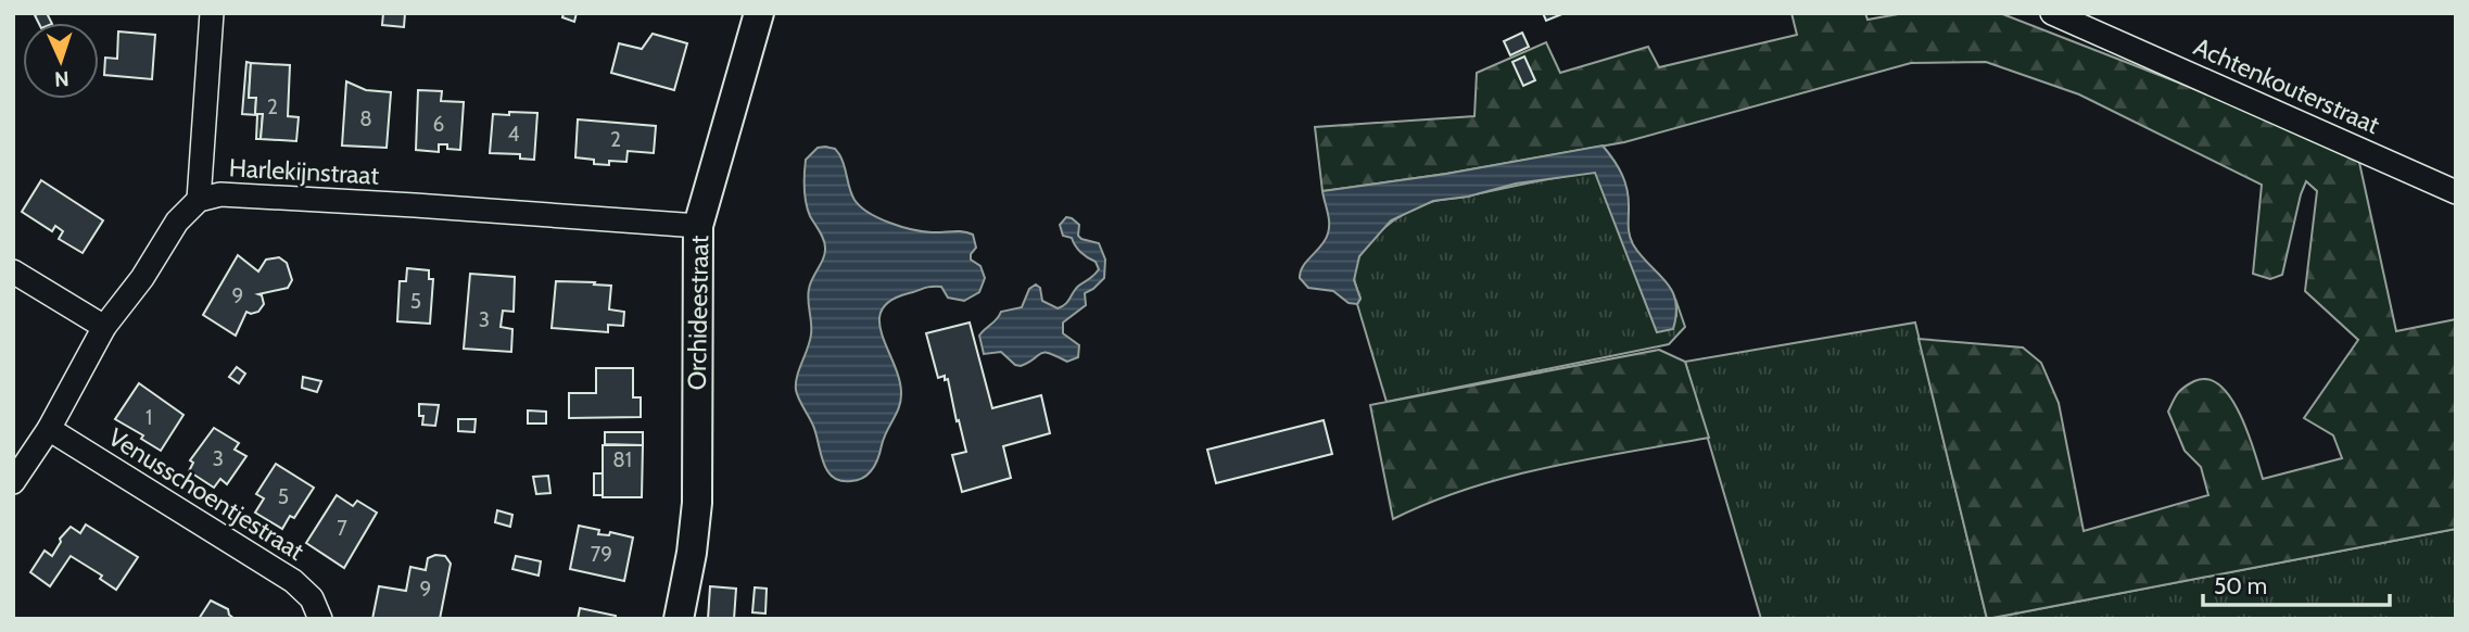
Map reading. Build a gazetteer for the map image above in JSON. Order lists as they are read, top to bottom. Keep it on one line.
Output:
{"streets":{"street":["Achtenkouterstraat","Harlekijnstraat","Orchideestraat","Venusschoentjestraat"]},"crossings":[["Harlekijnstraat","Orchideestraat"],["Harlekijnstraat","Venusschoentjestraat"]],"house_numbers":["2","8","6","4","2","9","5","3","1","3","81","5","7","79","9"],"scale_bar":"50 m","north":"bottom"}
